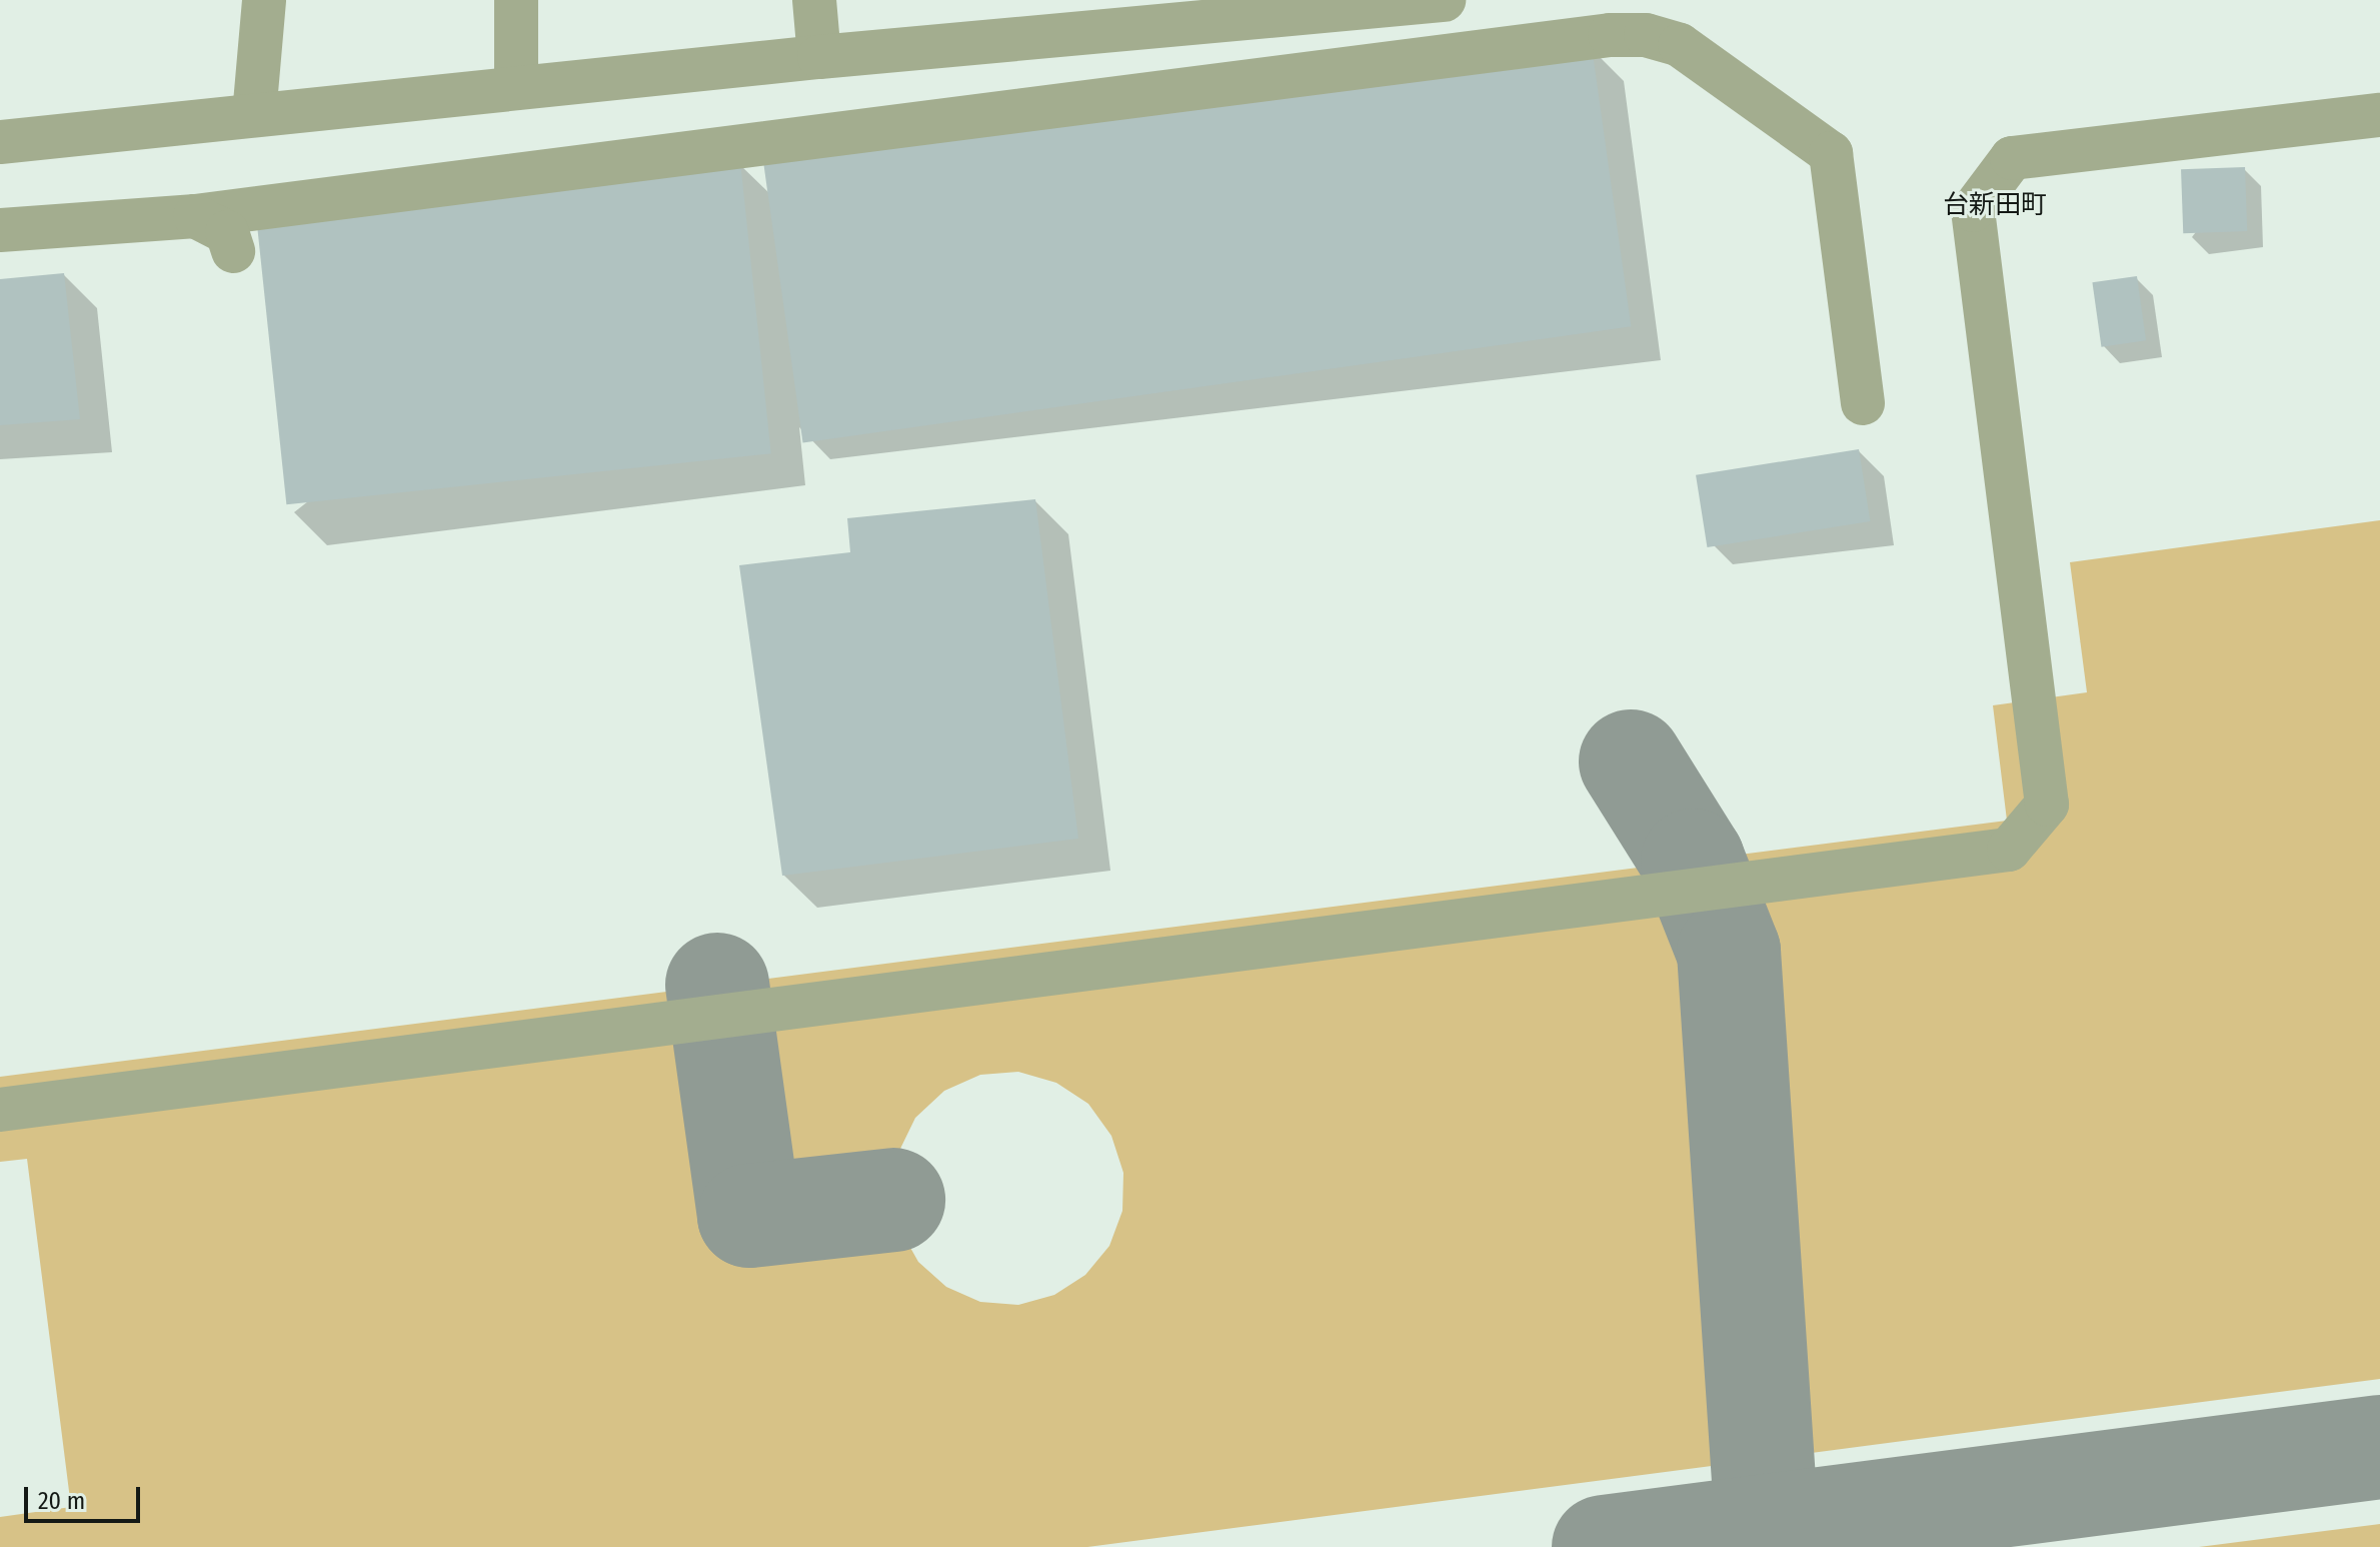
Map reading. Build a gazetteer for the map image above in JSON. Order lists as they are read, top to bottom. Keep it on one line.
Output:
{"districts":["台新田町"],"scale_bar":"20 m"}
